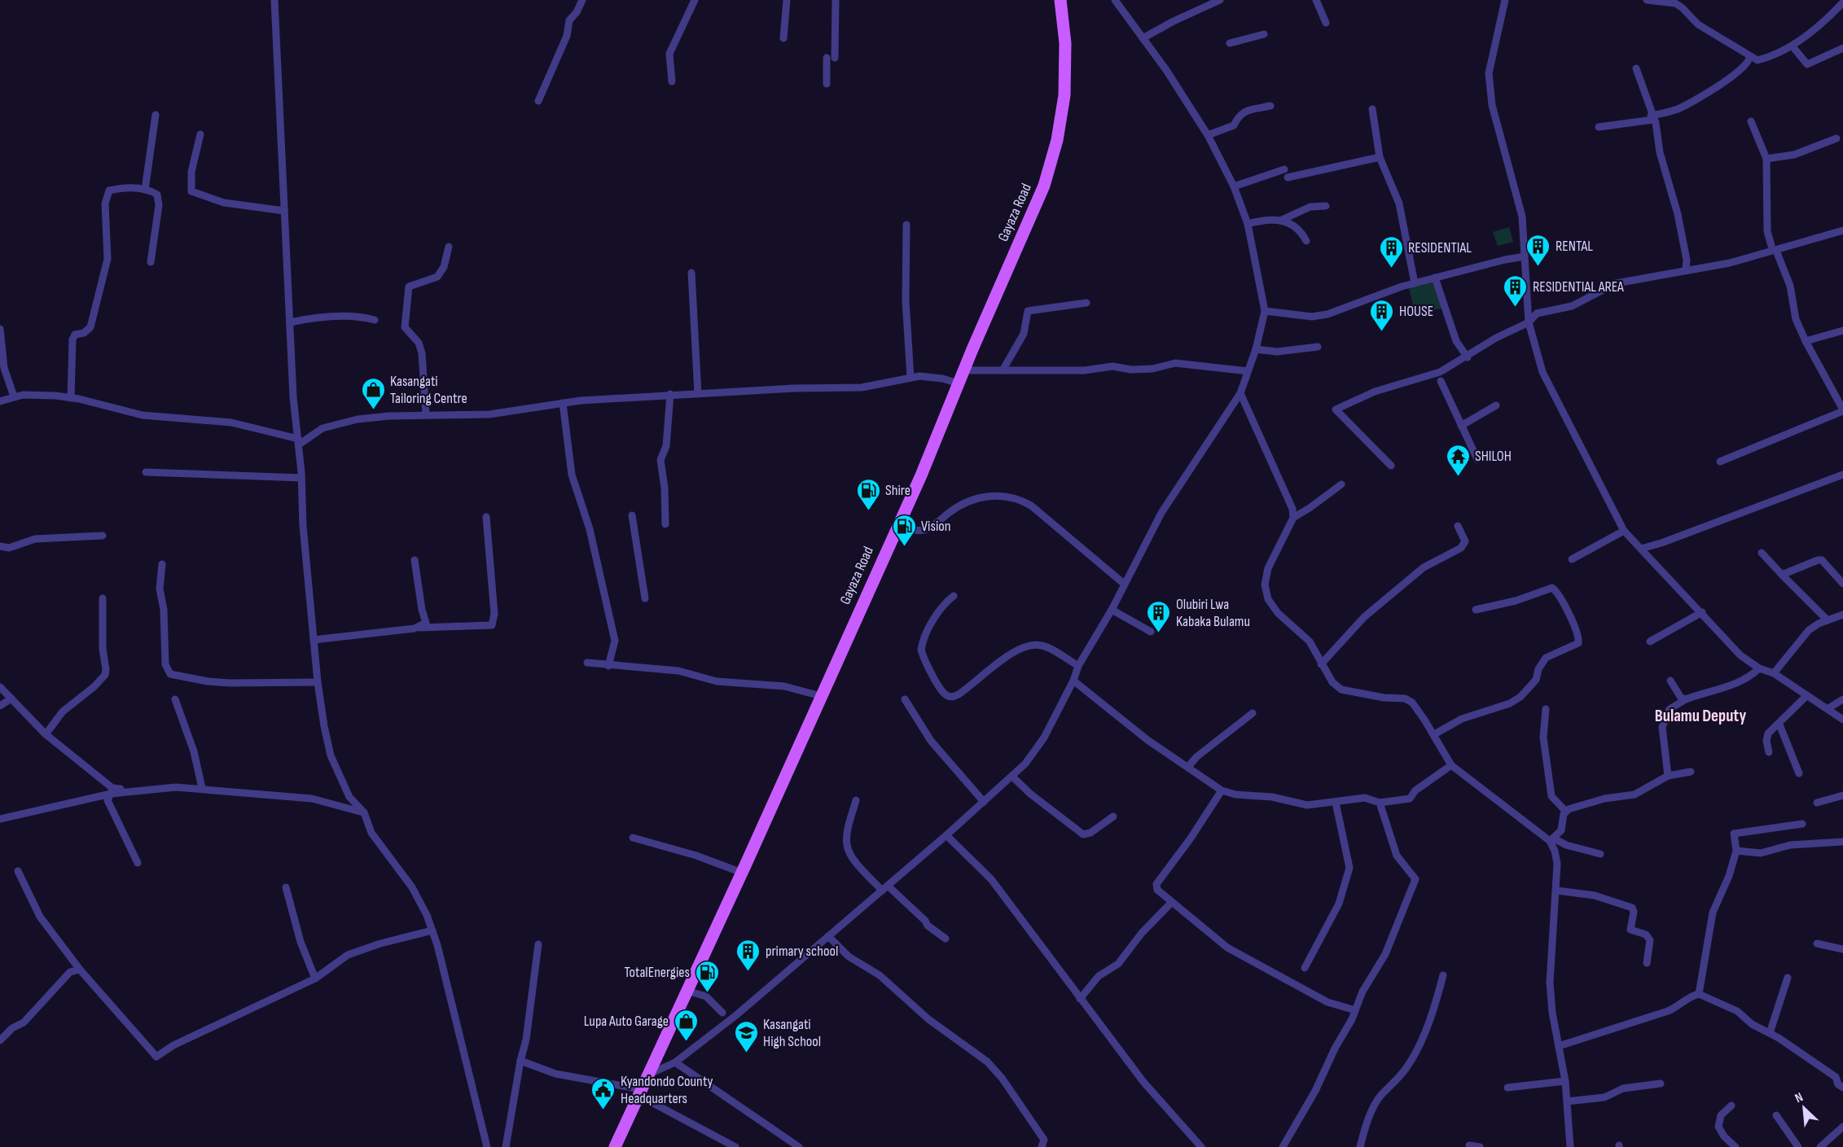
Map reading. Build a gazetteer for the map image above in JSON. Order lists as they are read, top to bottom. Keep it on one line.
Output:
{"streets":{"main road":["Gayaza Road"]},"districts":["Bulamu Deputy"],"places":{"building":["RENTAL","RESIDENTIAL","RESIDENTIAL AREA","HOUSE","Olubiri Lwa Kabaka Bulamu","primary school"],"shop":["Kasangati Tailoring Centre","Lupa Auto Garage"],"temple":["SHILOH"],"fuel station":["Shire","Vision","TotalEnergies"],"school or university":["Kasangati High School"],"public building":["Kyandondo County Headquarters"]},"north":"top left"}
